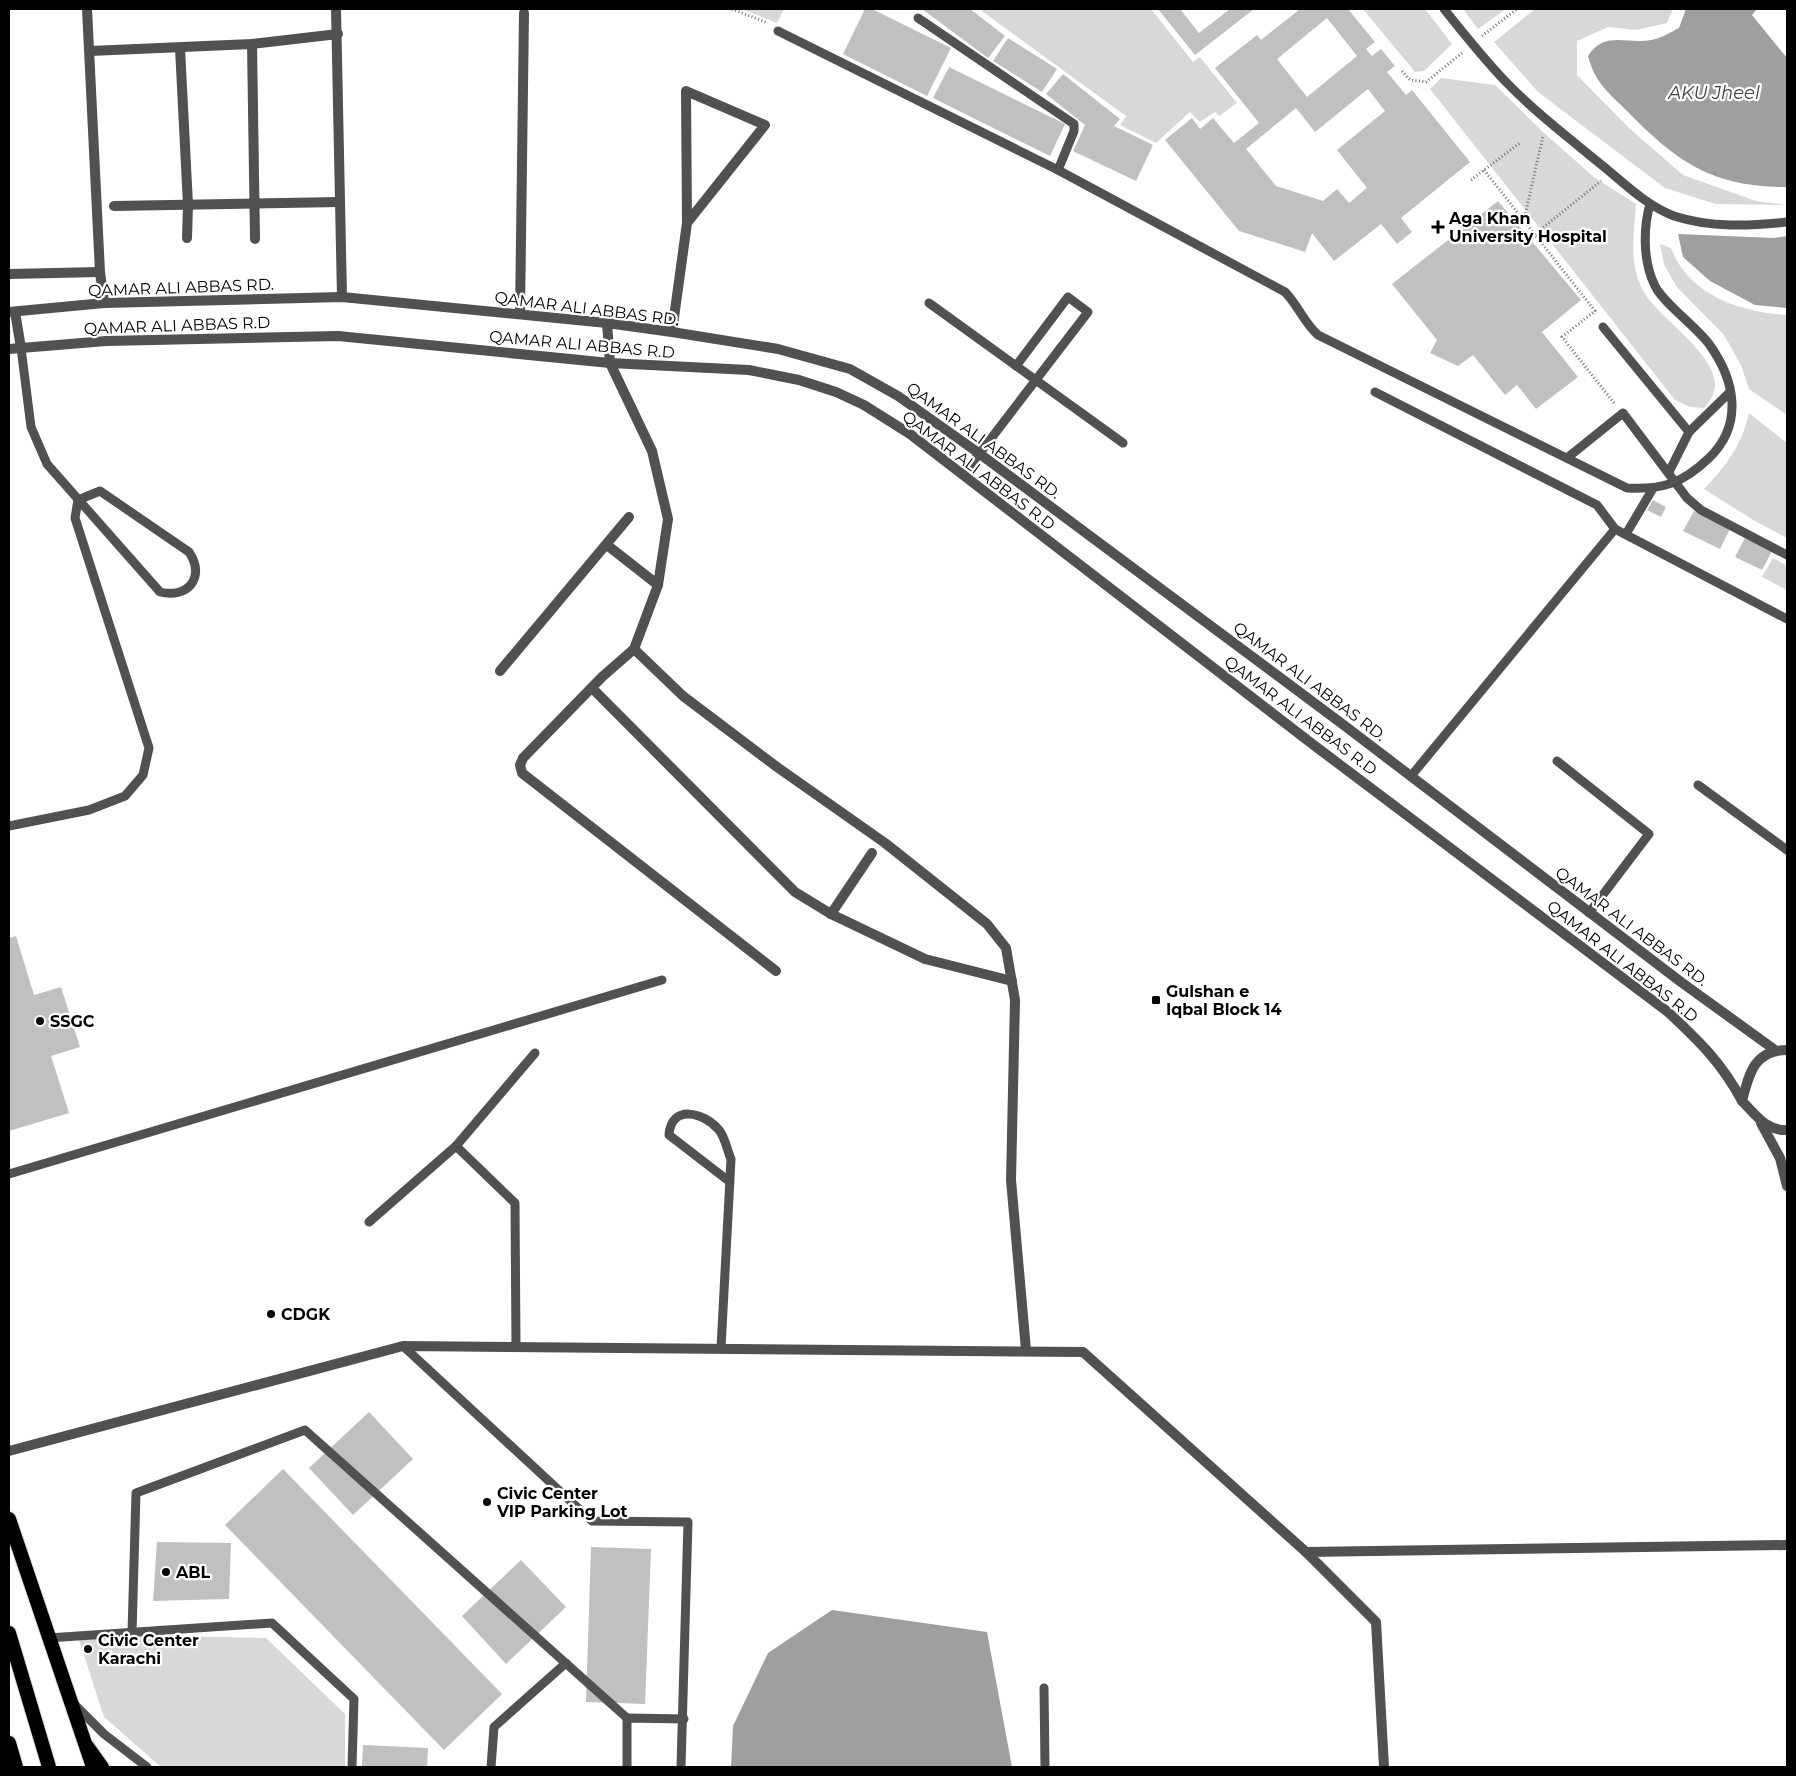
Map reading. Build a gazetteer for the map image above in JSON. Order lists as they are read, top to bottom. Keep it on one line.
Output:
{"streets":{"street":["QAMAR ALI ABBAS RD.","QAMAR ALI ABBAS R.D"]},"water":["AKU Jheel"],"places":{"health":["Aga Khan University Hospital"],"transit":["Gulshan e Iqbal Block 14"],"other":["SSGC","CDGK","Civic Center VIP Parking Lot","ABL","Civic Center Karachi"]}}
